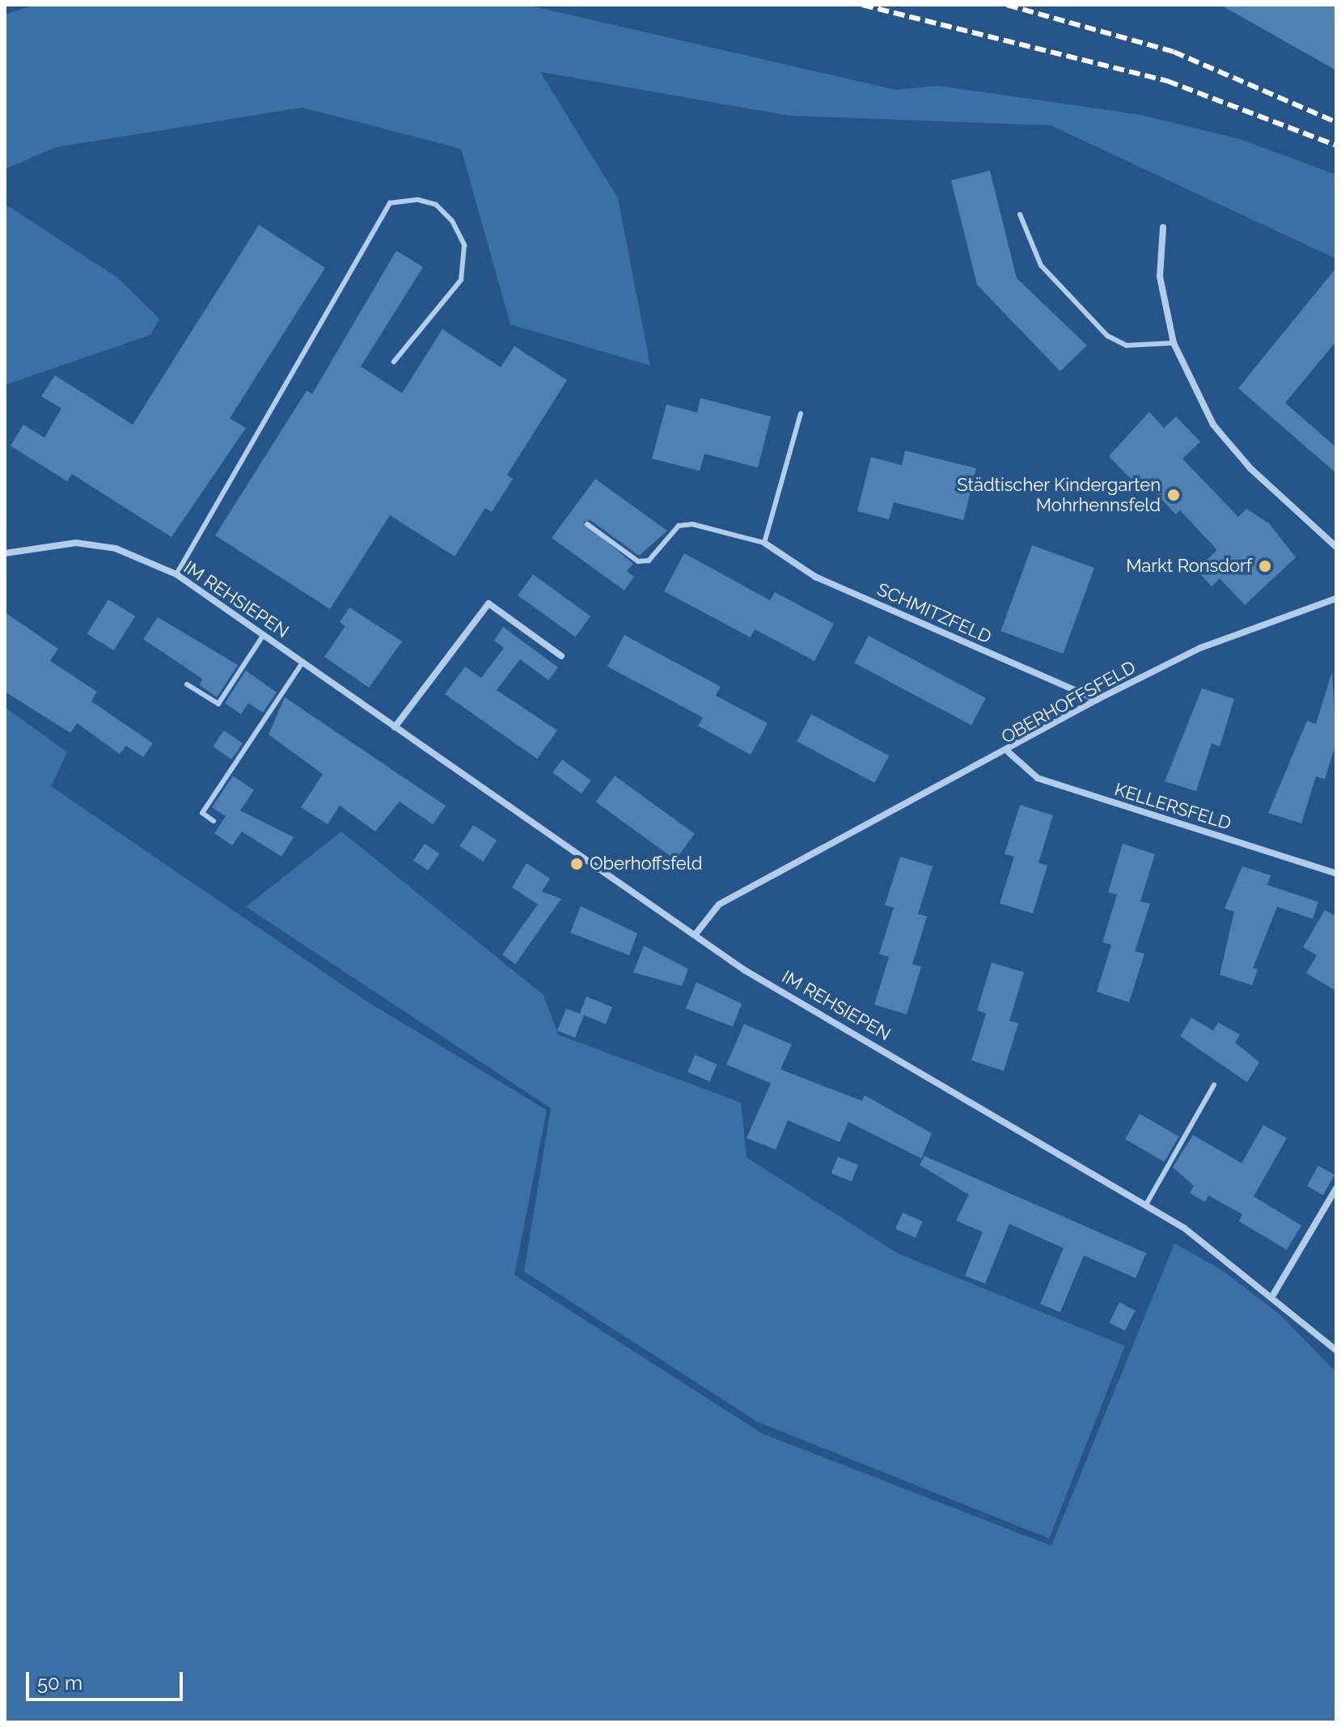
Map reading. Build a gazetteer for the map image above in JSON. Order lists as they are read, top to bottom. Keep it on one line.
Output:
{"streets":{"street":["IM REHSIEPEN","SCHMITZFELD","OBERHOFFSFELD","KELLERSFELD"]},"crossings":[["IM REHSIEPEN","OBERHOFFSFELD"],["SCHMITZFELD","OBERHOFFSFELD"],["OBERHOFFSFELD","KELLERSFELD"]],"places":["Städtischer Kindergarten Mohrhennsfeld","Markt Ronsdorf","Oberhoffsfeld"],"scale_bar":"50 m"}
